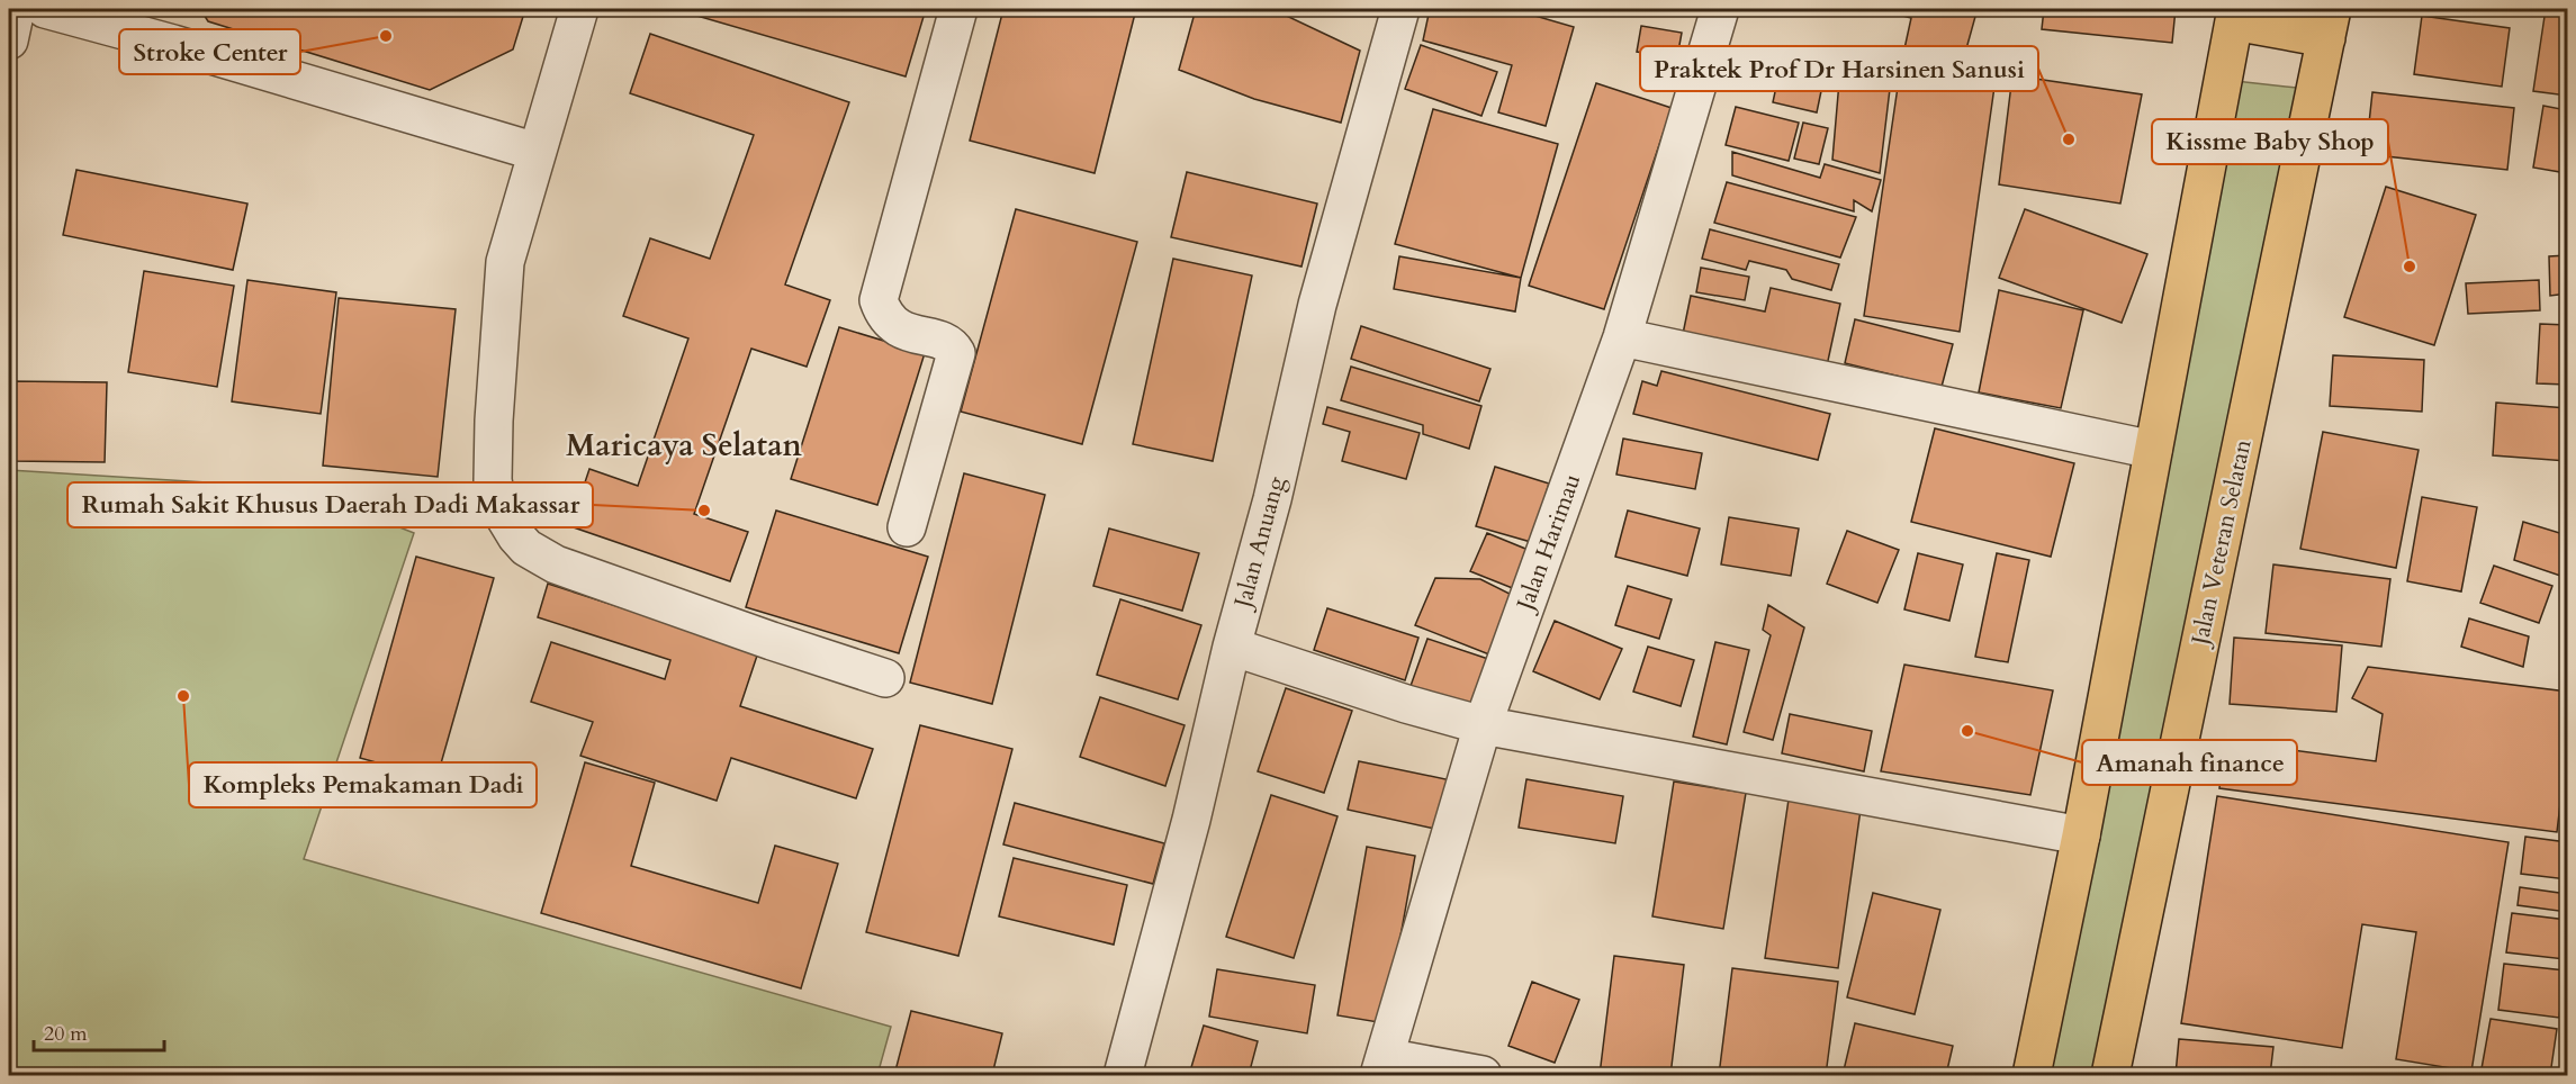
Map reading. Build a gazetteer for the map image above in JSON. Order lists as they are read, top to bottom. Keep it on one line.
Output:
{"streets":{"main road":["Jalan Veteran Selatan"],"street":["Jalan Anuang","Jalan Harimau"]},"districts":["Maricaya Selatan"],"places":["Stroke Center","Praktek Prof Dr Harsinen Sanusi","Kissme Baby Shop","Rumah Sakit Khusus Daerah Dadi Makassar","Kompleks Pemakaman Dadi","Amanah finance"],"scale_bar":"20 m"}
